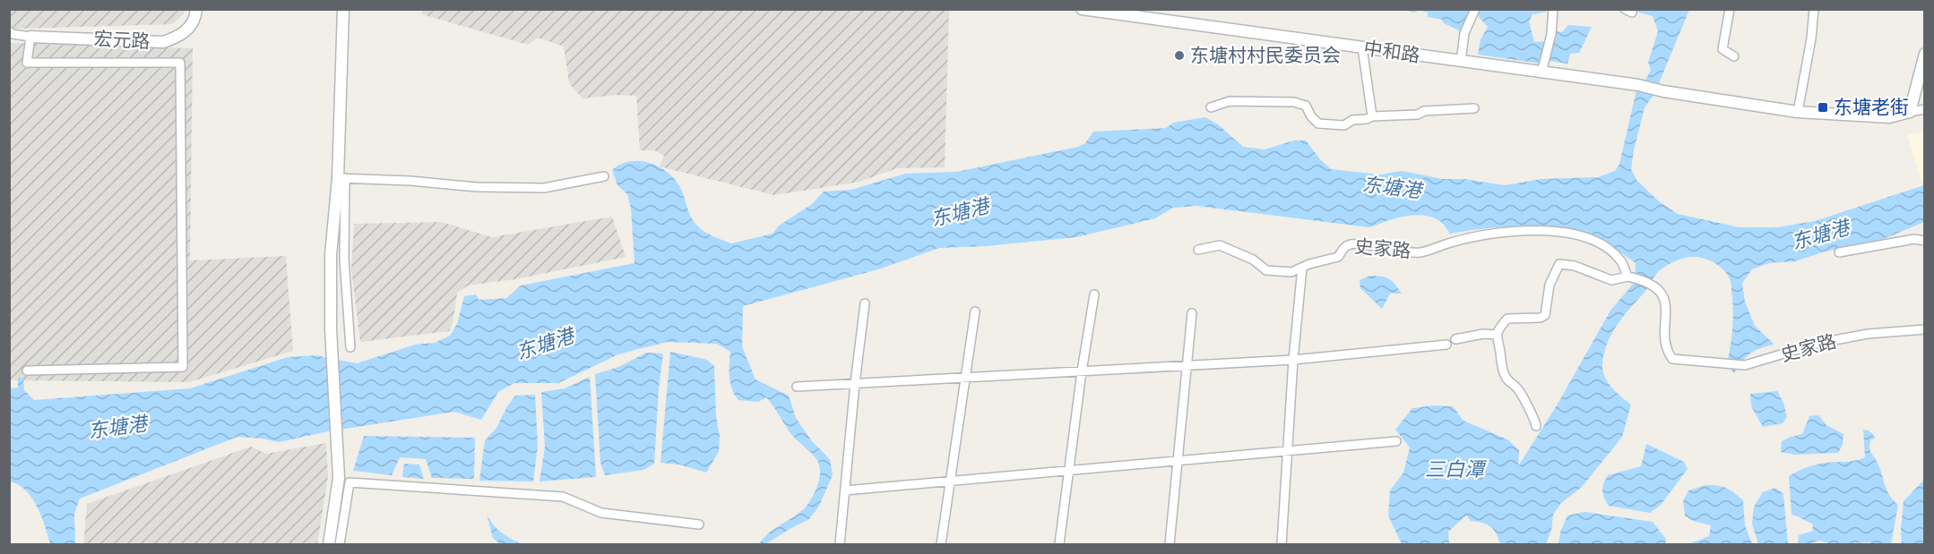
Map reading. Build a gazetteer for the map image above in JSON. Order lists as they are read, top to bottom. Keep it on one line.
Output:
{"streets":{"street":["宏元路","中和路","史家路"]},"water":["东塘港","三白潭"],"places":{"other":["东塘村村民委员会"],"transit":["东塘老街"]}}
